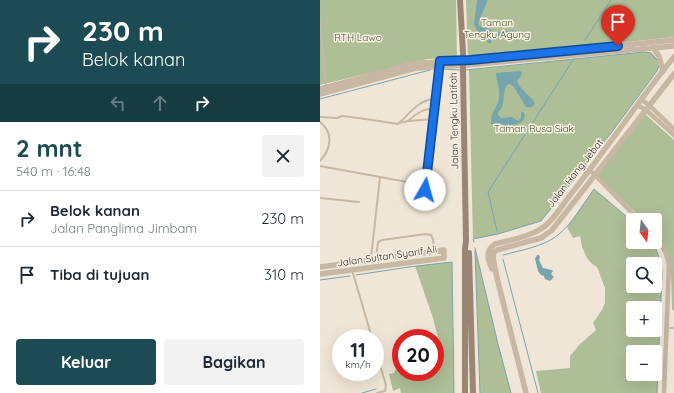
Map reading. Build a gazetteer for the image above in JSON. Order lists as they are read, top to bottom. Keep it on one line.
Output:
{"streets":{"main road":["Jalan Tengku Latifah"],"street":["Jalan Hang Jebat","Jalan Sultan Syarif Ali"]},"parks":["Taman Tengku Agung","RTH Lawo","Taman Rusa Siak"],"north":"bottom","page":{"turn":["230 m","Belok kanan"],"heading":["2 mnt","540 m · 16:48"],"list":[{"name":"Belok kanan","note":"Jalan Panglima Jimbam","value":"230 m"},{"name":"Tiba di tujuan","value":"310 m"}],"map_buttons":["+","−"],"speed":"11 km/h","limit":"20","buttons":["Keluar","Bagikan"]}}
